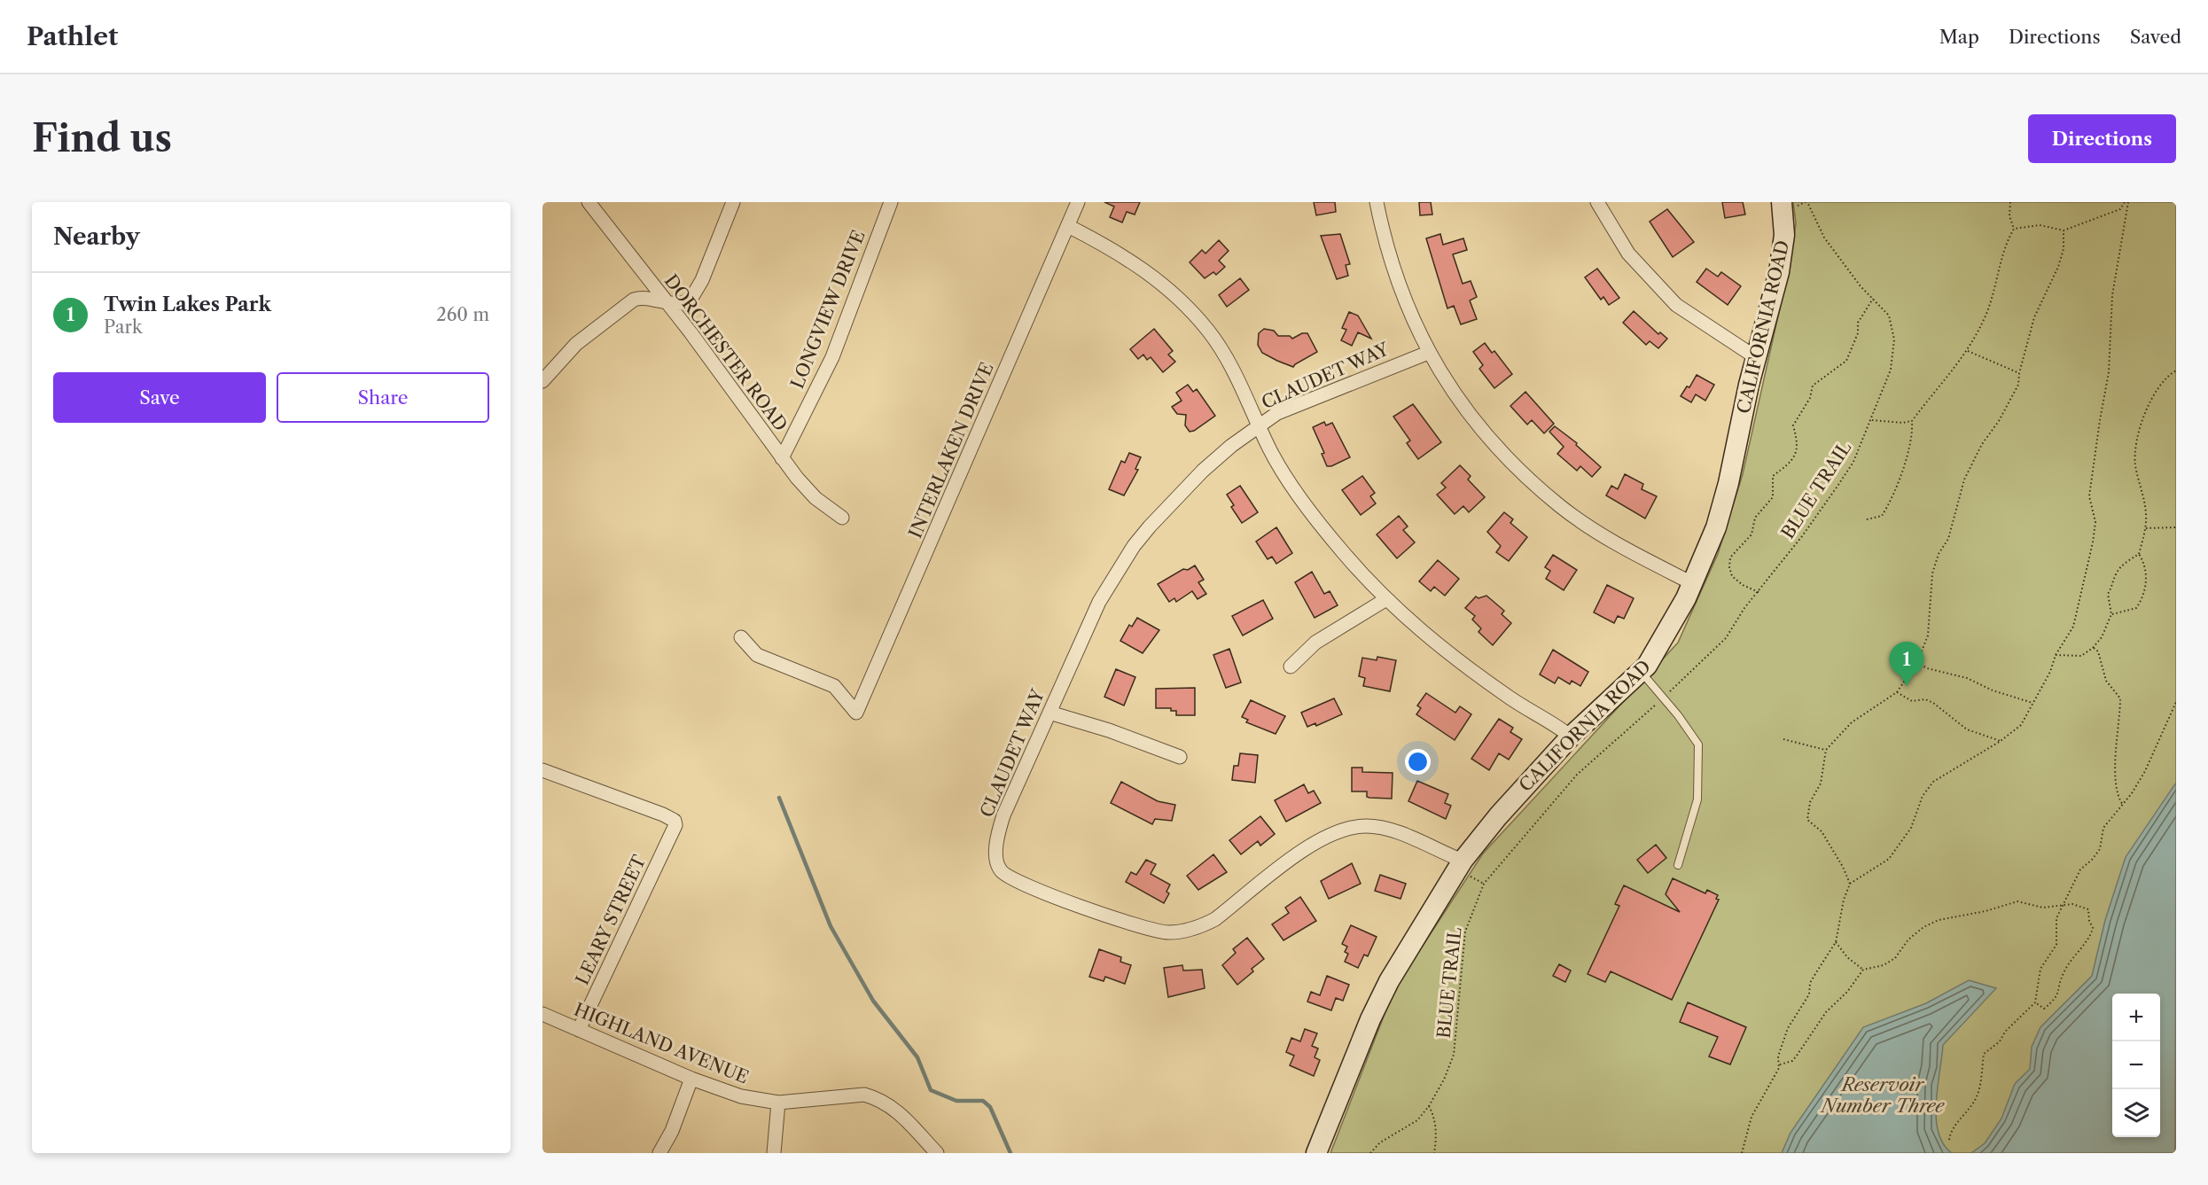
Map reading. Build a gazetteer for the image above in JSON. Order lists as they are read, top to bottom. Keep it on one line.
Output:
{"streets":{"main road":["CALIFORNIA ROAD"],"street":["LONGVIEW DRIVE","DORCHESTER ROAD","CLAUDET WAY","INTERLAKEN DRIVE","LEARY STREET","HIGHLAND AVENUE"],"path":["BLUE TRAIL"]},"crossings":[["LONGVIEW DRIVE","DORCHESTER ROAD"],["CALIFORNIA ROAD","CLAUDET WAY"],["LEARY STREET","HIGHLAND AVENUE"]],"water":["Reservoir Number Three"],"page":{"header":"Pathlet","nav":["Map","Directions","Saved"],"buttons":["Directions",["Save","Share"]],"title":"Find us","heading":"Nearby","list":[{"mark":"1","name":"Twin Lakes Park","note":"Park","value":"260 m"}],"pins":"1","map_buttons":["+","−"]}}
